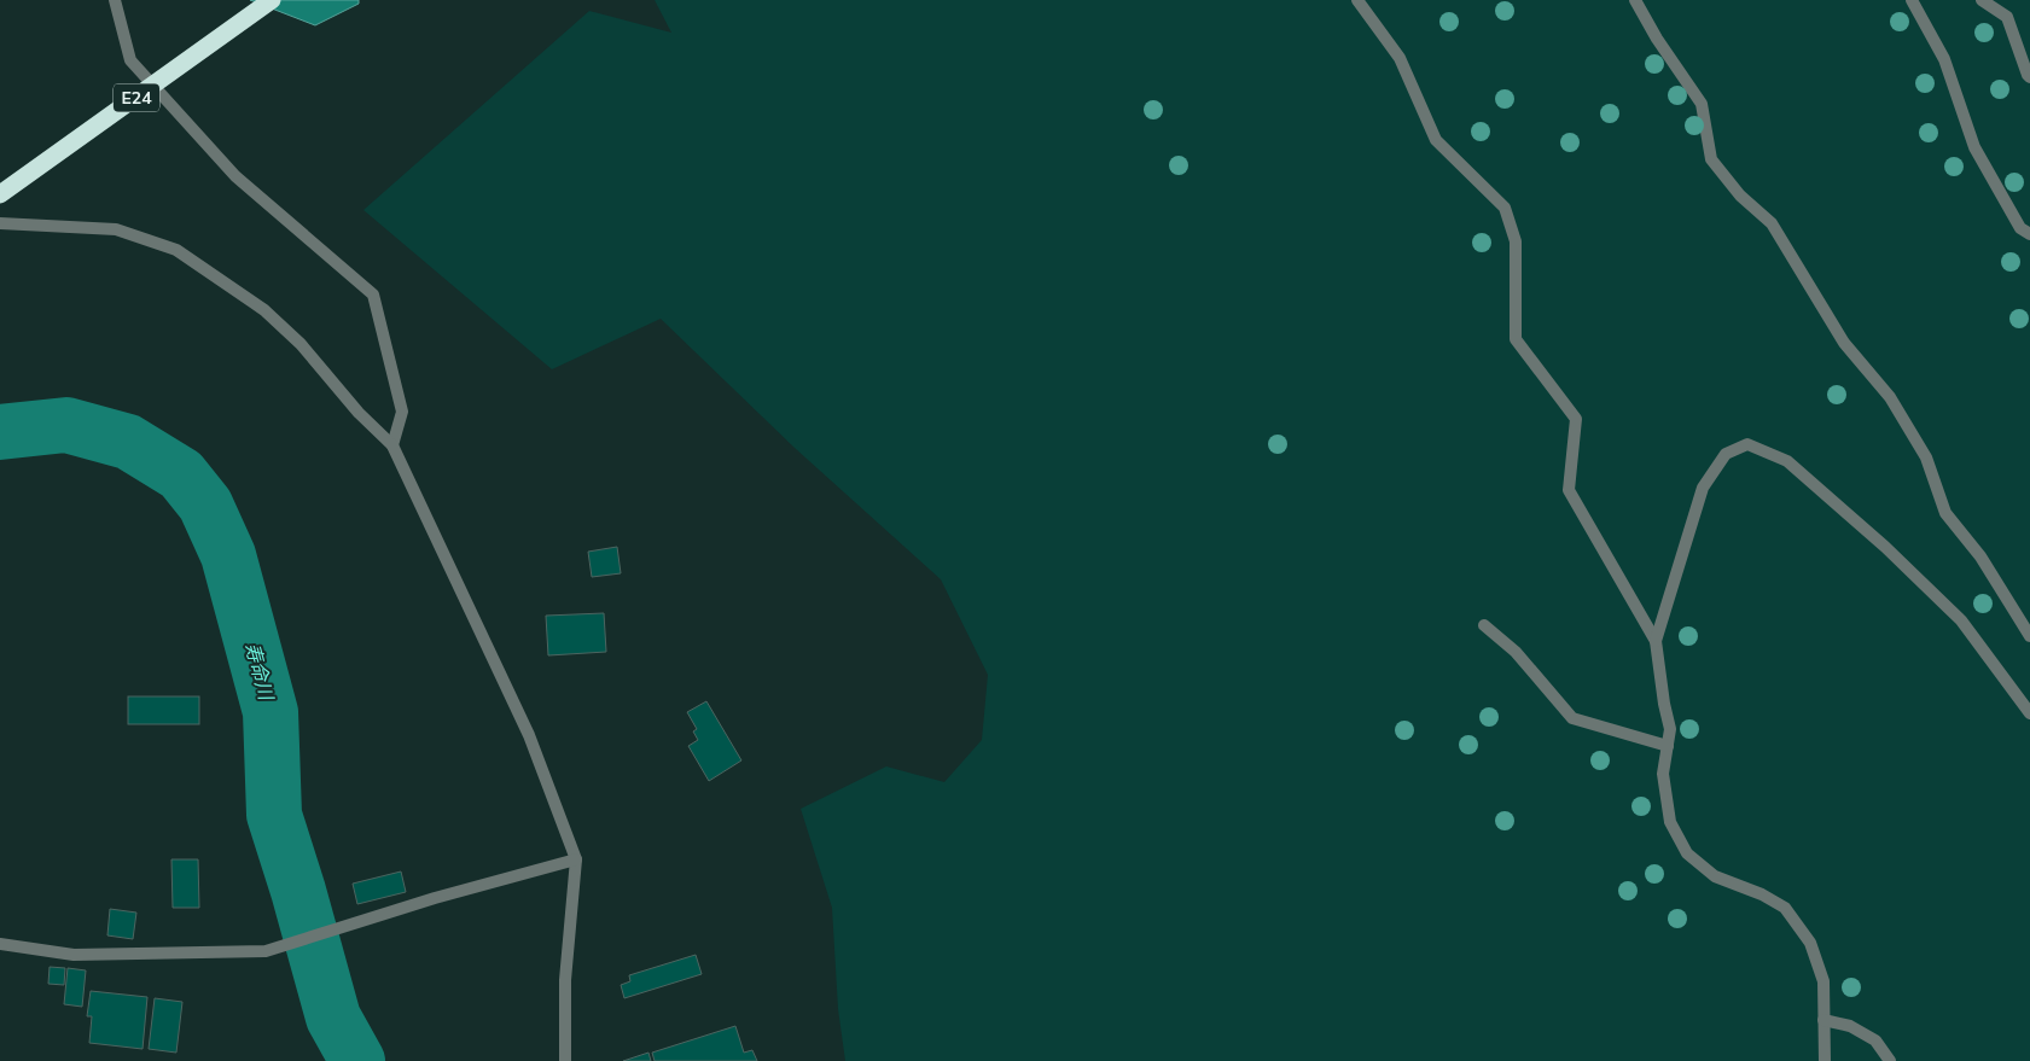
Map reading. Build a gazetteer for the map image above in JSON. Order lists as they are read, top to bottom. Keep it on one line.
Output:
{"streets":{"highway":["E24"]},"water":["寿命川"]}
